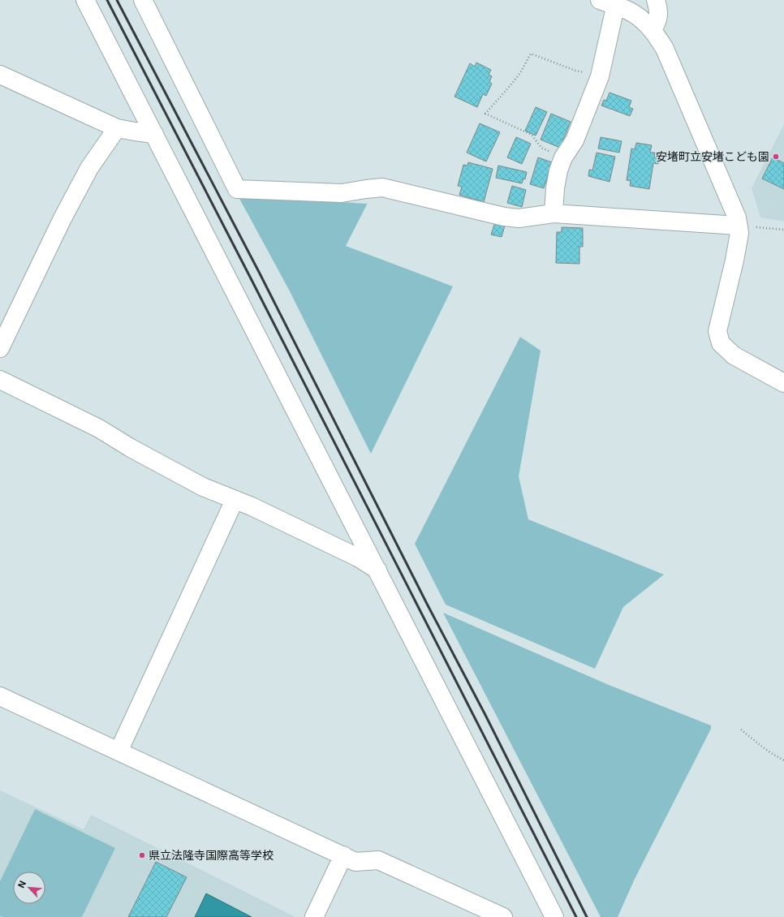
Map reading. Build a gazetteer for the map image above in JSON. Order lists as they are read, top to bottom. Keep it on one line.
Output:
{"places":["安堵町立安堵こども園","県立法隆寺国際高等学校"],"north":"top left"}
